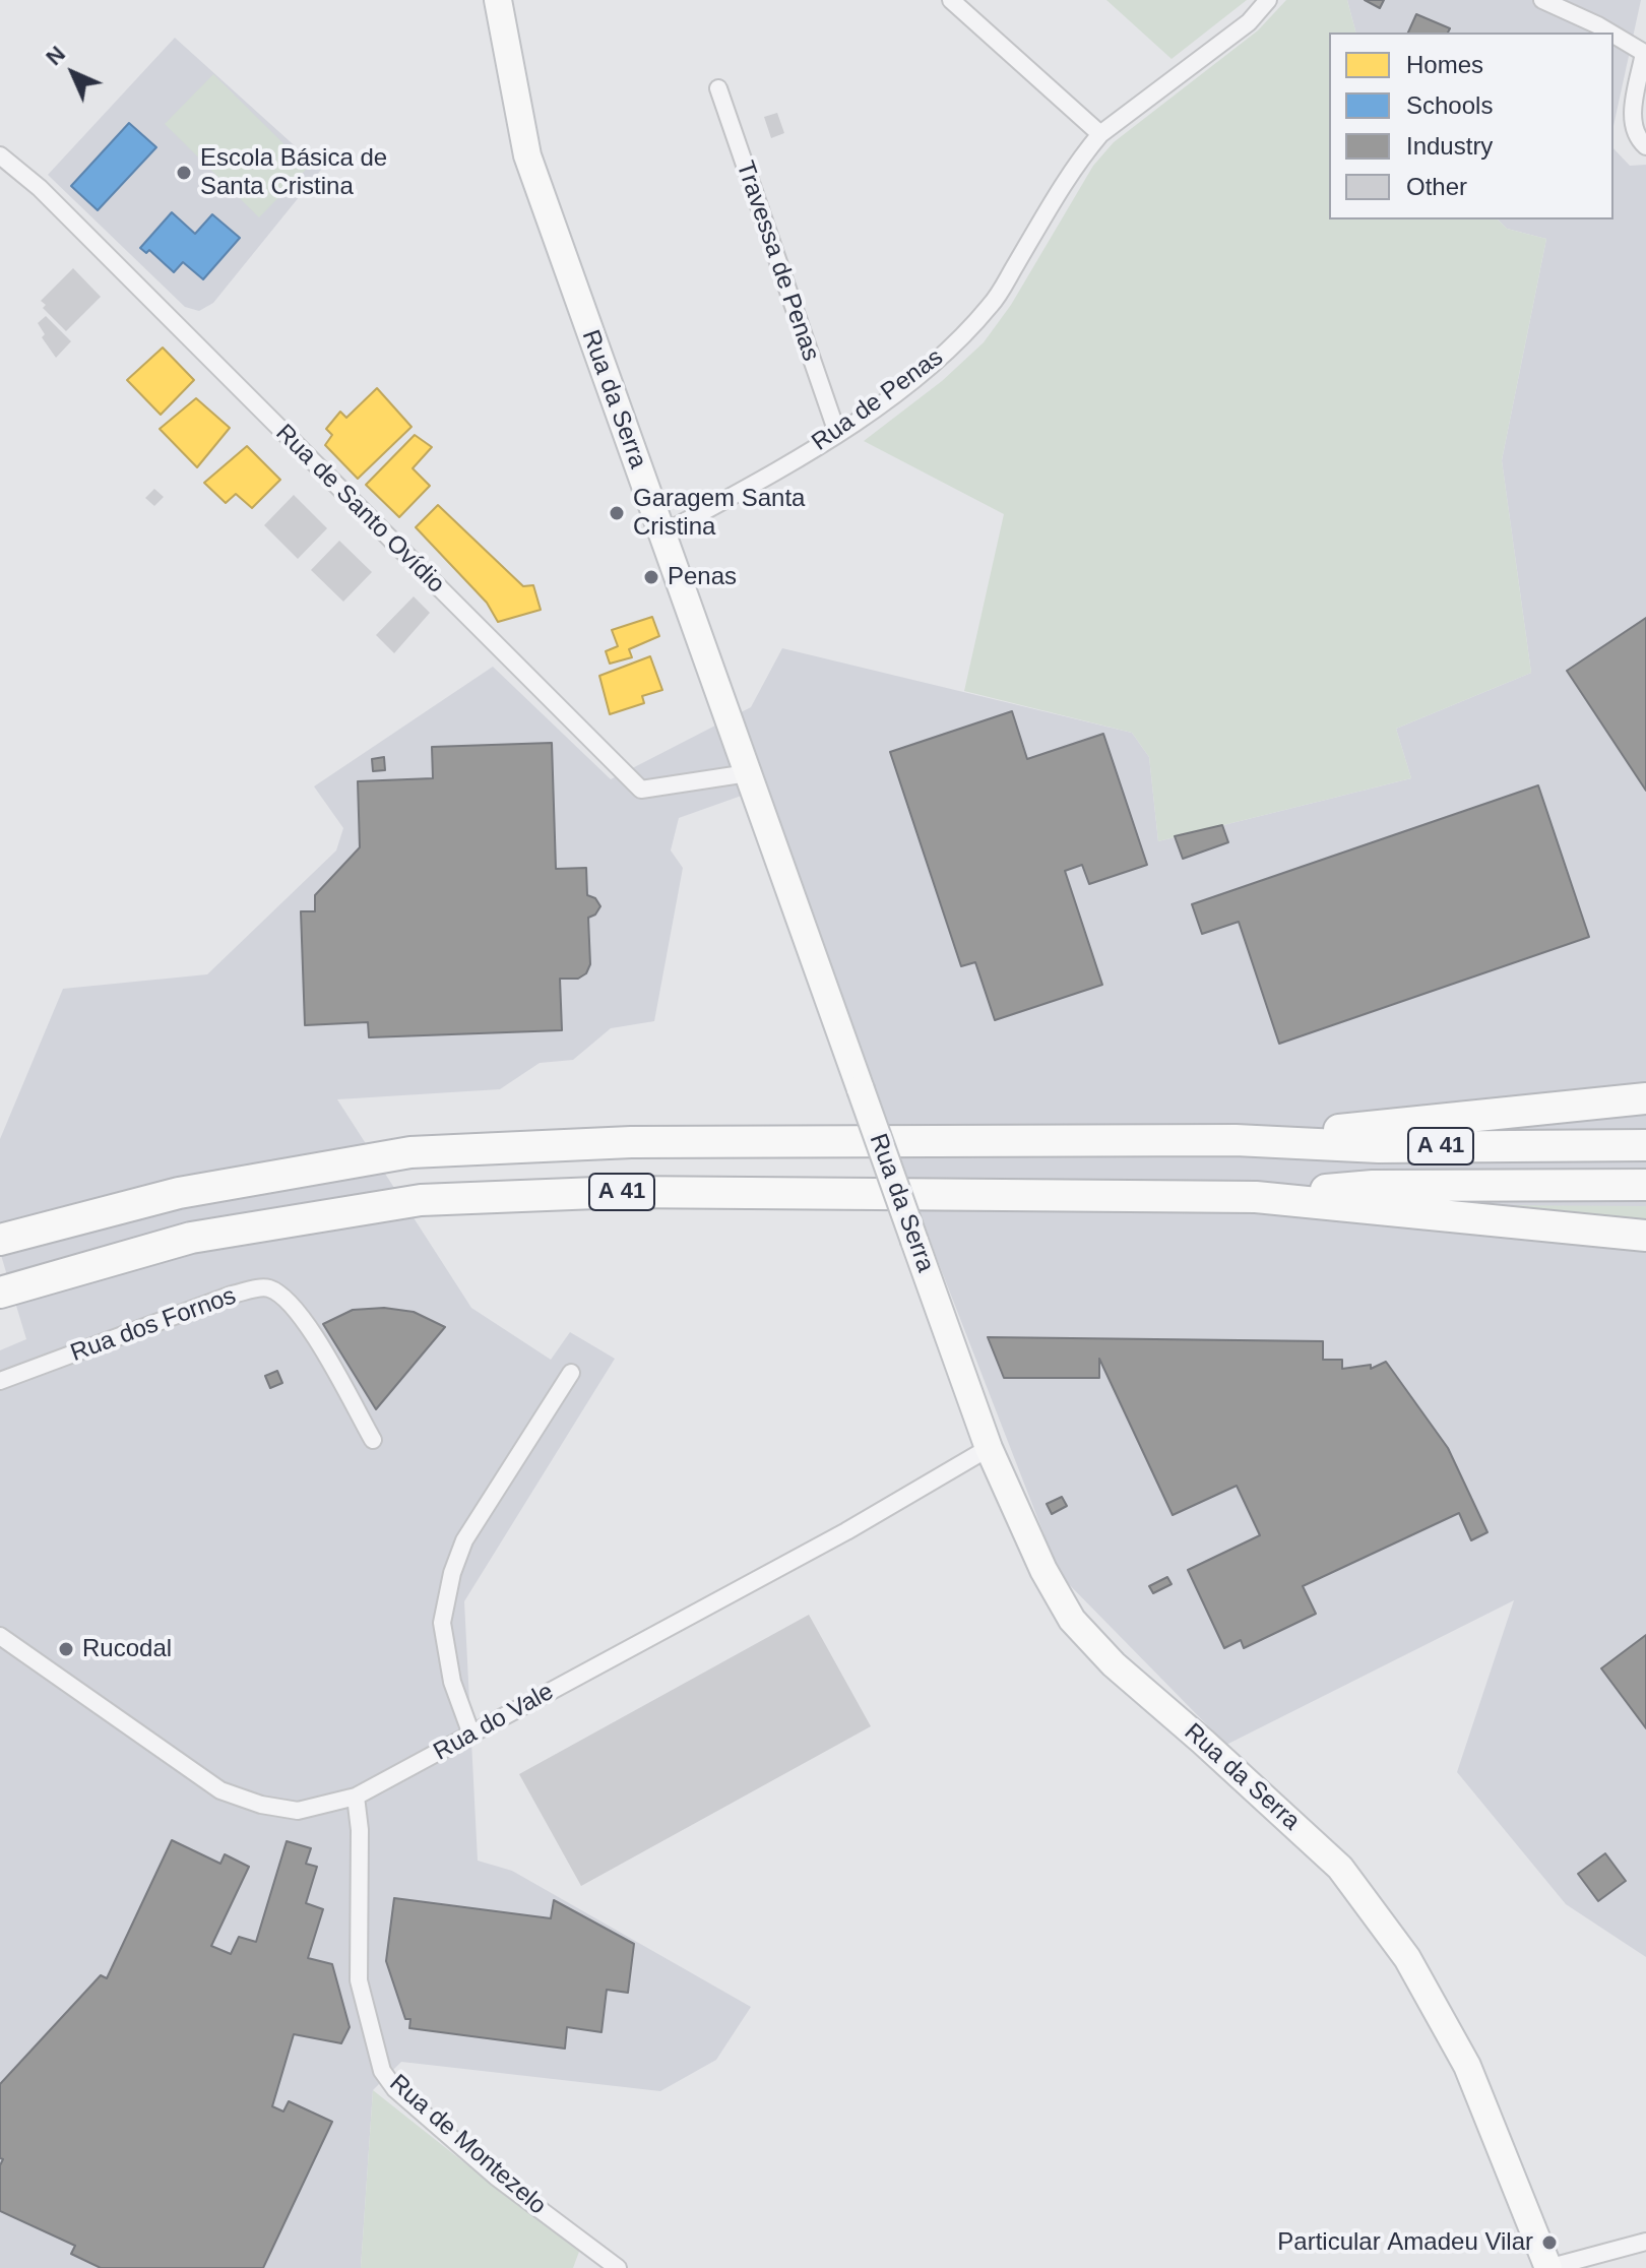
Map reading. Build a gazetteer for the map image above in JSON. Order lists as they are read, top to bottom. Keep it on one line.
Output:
{"streets":{"highway":["A 41"],"main road":["Rua da Serra"],"street":["Travessa de Penas","Rua de Penas","Rua de Santo Ovídio","Rua dos Fornos","Rua do Vale","Rua de Montezelo"]},"crossings":[["Travessa de Penas","Rua de Penas"],["Rua da Serra","Rua de Penas"],["Rua da Serra","Rua de Santo Ovídio"],["Rua da Serra","Rua do Vale"],["Rua do Vale","Rua de Montezelo"]],"places":["Escola Básica de Santa Cristina","Garagem Santa Cristina","Penas","Rucodal","Particular Amadeu Vilar"],"legend":["Homes","Schools","Industry","Other"],"north":"top left"}
